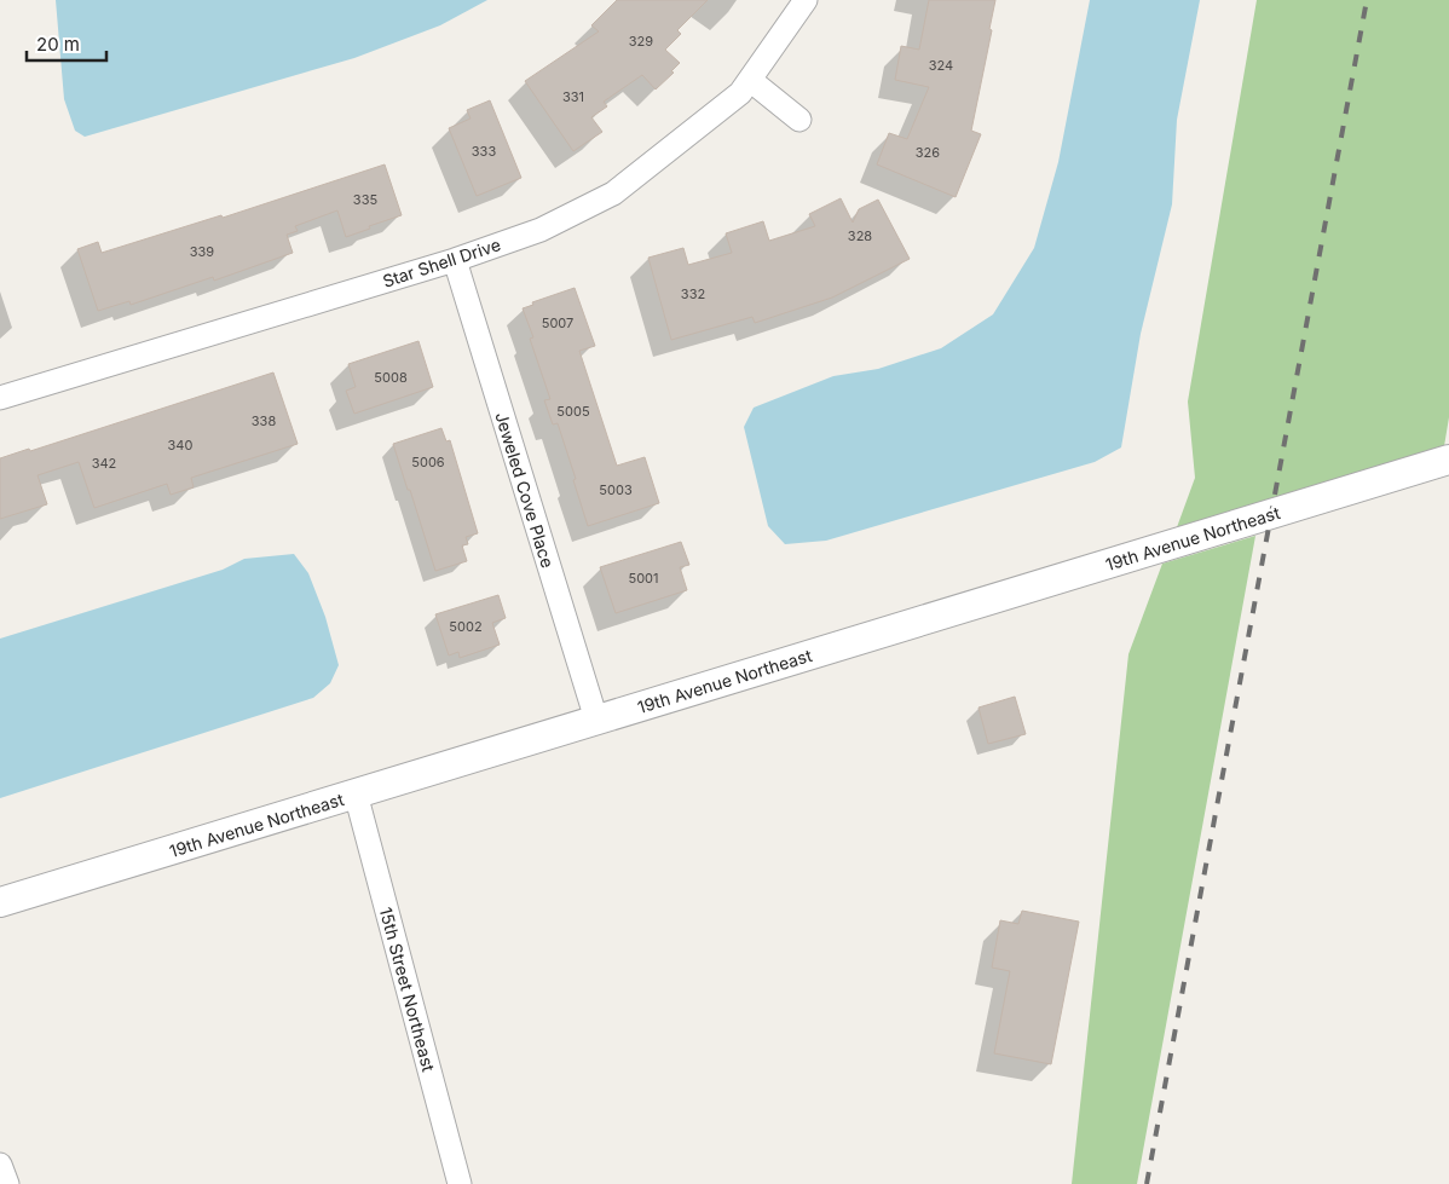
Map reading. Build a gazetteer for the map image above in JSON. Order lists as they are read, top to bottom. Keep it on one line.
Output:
{"streets":{"street":["Star Shell Drive","Jeweled Cove Place","19th Avenue Northeast","15th Street Northeast"]},"crossings":[["Star Shell Drive","Jeweled Cove Place"],["Jeweled Cove Place","19th Avenue Northeast"],["19th Avenue Northeast","15th Street Northeast"]],"house_numbers":["329","324","331","333","326","335","328","339","332","5007","5008","5005","338","340","5006","342","5003","5001","5002"],"scale_bar":"20 m"}
